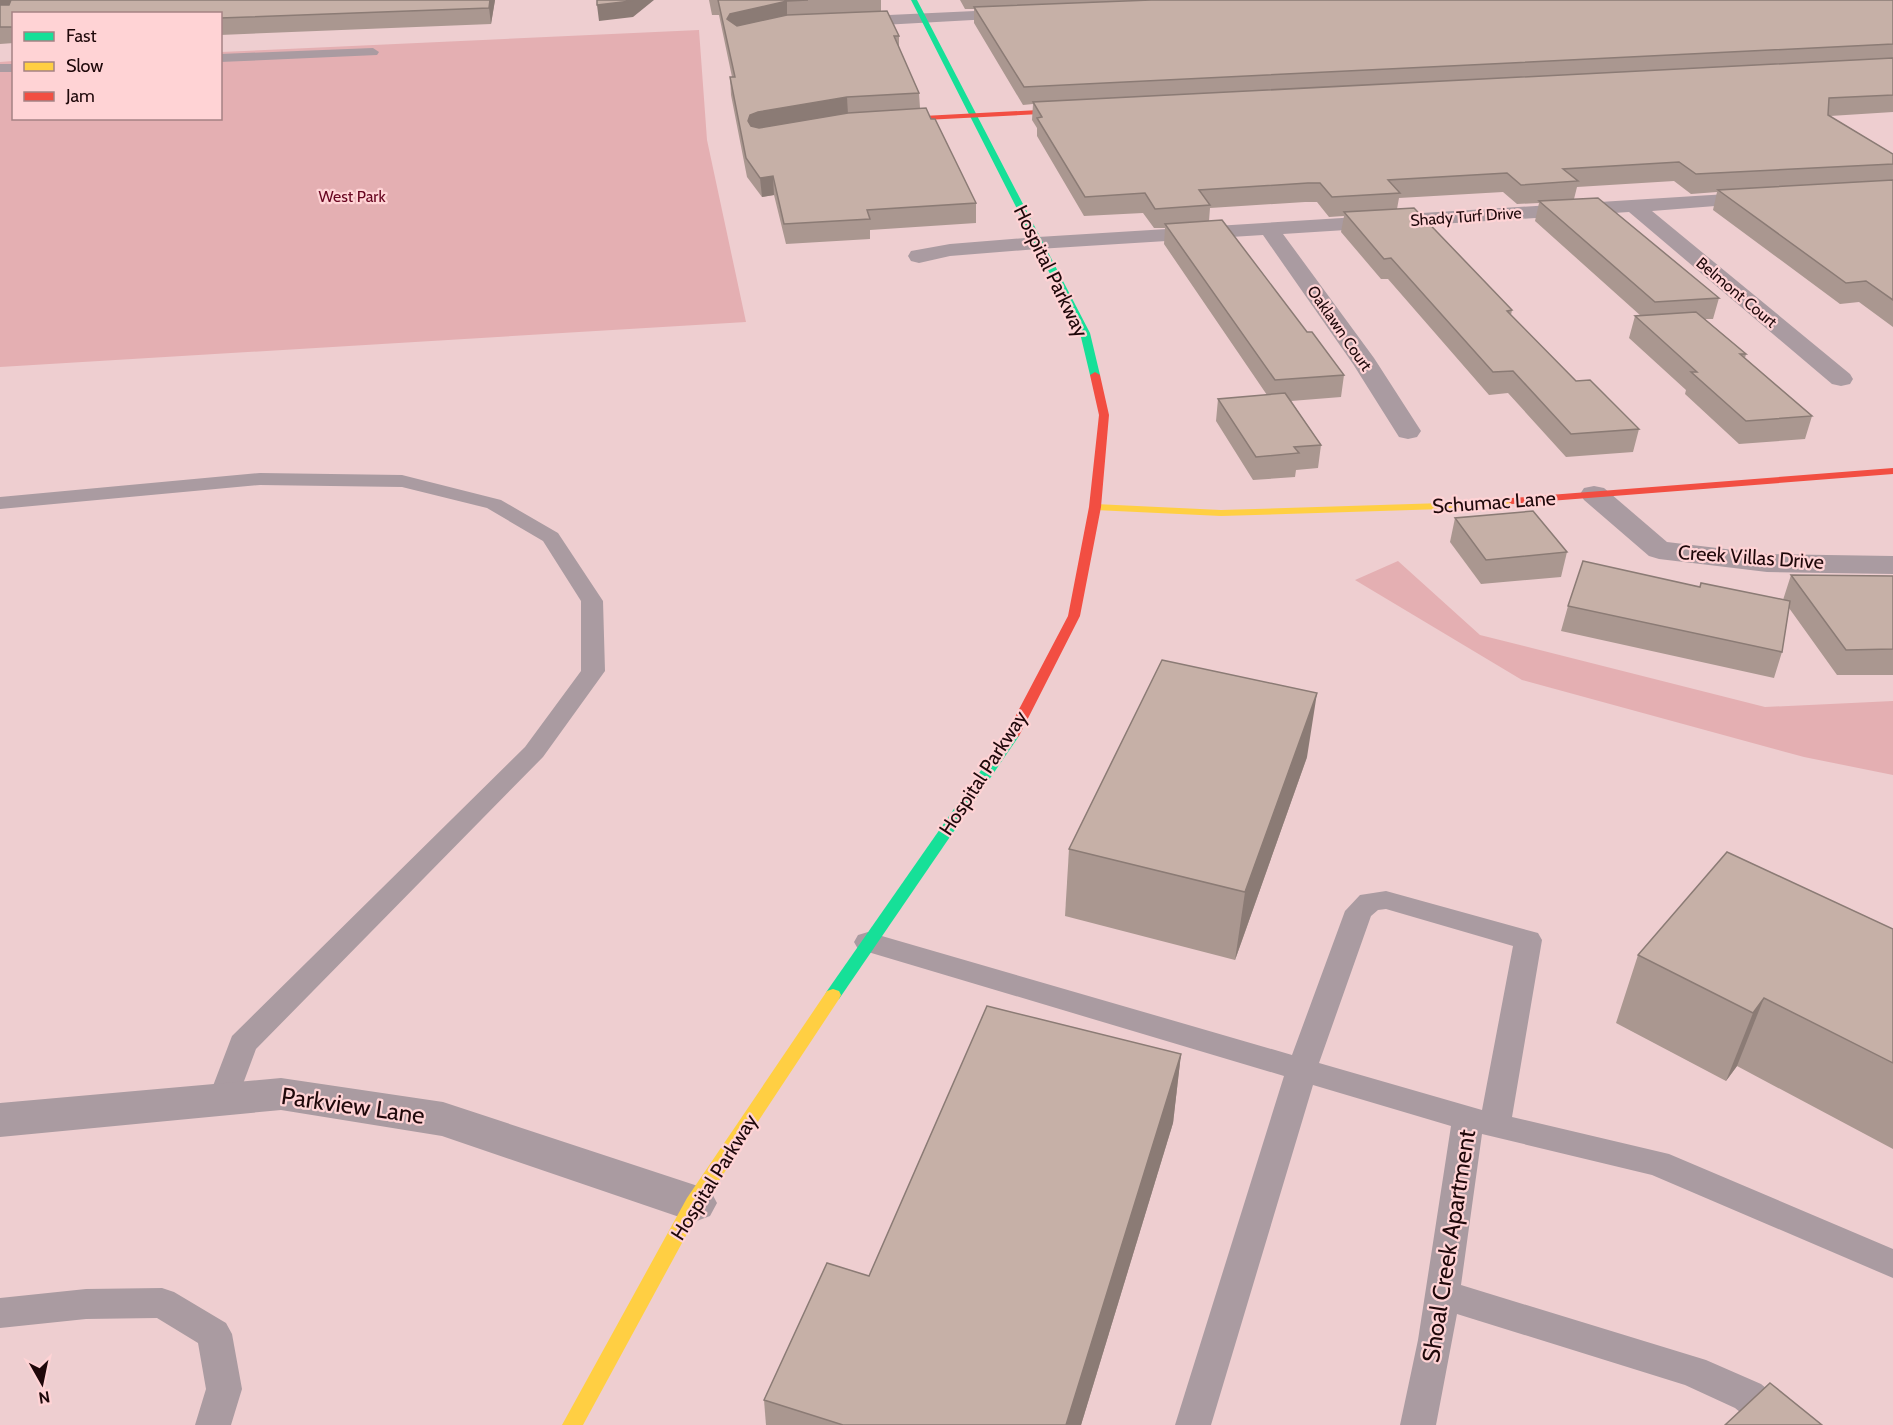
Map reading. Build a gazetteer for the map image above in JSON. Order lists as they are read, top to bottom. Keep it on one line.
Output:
{"streets":{"street":["Shady Turf Drive","Hospital Parkway","Belmont Court","Oaklawn Court","Schumac Lane","Creek Villas Drive","Parkview Lane"],"lane":["Shoal Creek Apartment"]},"crossings":[["Shady Turf Drive","Hospital Parkway"],["Shady Turf Drive","Belmont Court"],["Shady Turf Drive","Oaklawn Court"],["Hospital Parkway","Schumac Lane"],["Hospital Parkway","Parkview Lane"],["Schumac Lane","Creek Villas Drive"]],"parks":["West Park"],"legend":["Fast","Slow","Jam"],"north":"bottom"}
